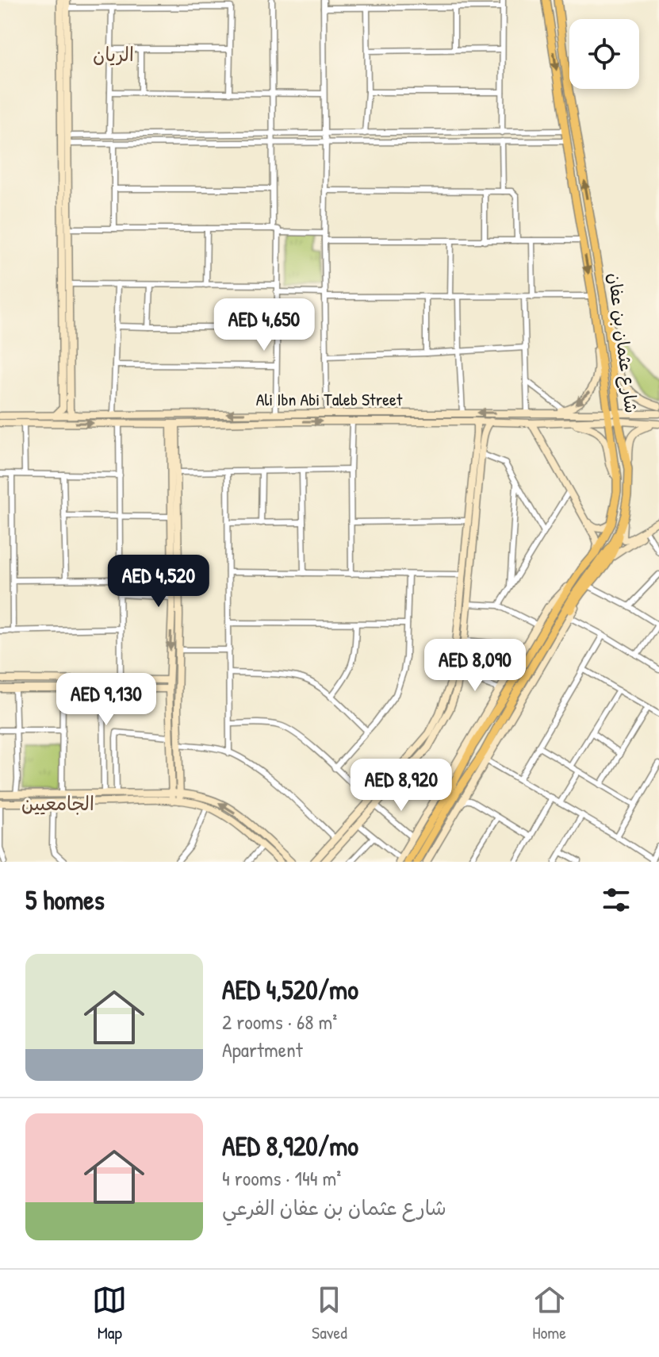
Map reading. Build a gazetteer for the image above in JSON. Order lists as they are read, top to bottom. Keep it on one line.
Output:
{"streets":{"main road":["شارع عثمان بن عفان"],"street":["Ali Ibn Abi Taleb Street"]},"crossings":[["شارع عثمان بن عفان","Ali Ibn Abi Taleb Street"]],"districts":["الريان","الجامعيين"],"page":{"price":["AED 4,650","AED 4,520","AED 8,090","AED 9,130","AED 8,920"],"heading":"5 homes","list":[{"name":"AED 4,520/mo","note":"2 rooms · 68 m² · Apartment"},{"name":"AED 8,920/mo","note":"4 rooms · 144 m² · شارع عثمان بن عفان الفرعي"}],"tabs":["Map","Saved","Home"]}}
